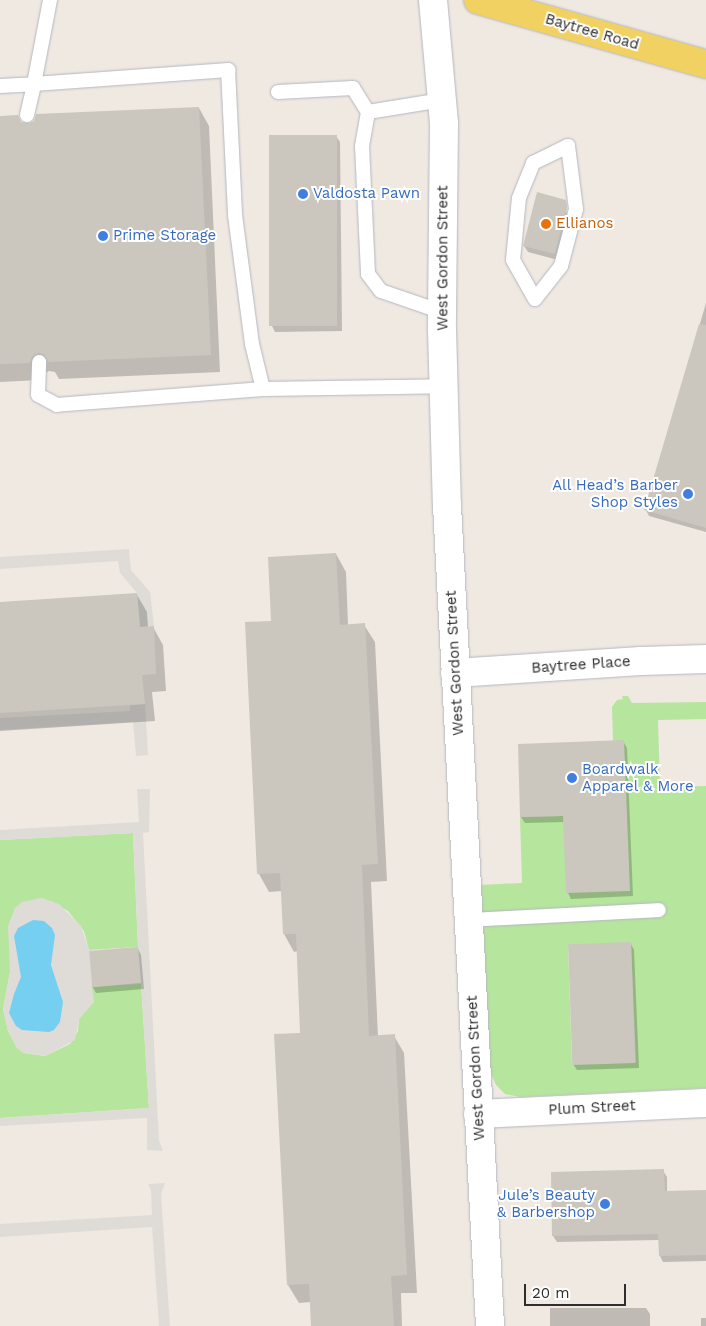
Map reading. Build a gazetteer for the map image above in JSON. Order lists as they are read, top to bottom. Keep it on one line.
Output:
{"streets":{"main road":["Baytree Road"],"street":["West Gordon Street","Baytree Place","Plum Street"]},"crossings":[["West Gordon Street","Baytree Place"],["West Gordon Street","Plum Street"]],"places":["Valdosta Pawn","Ellianos","Prime Storage","All Head’s Barber Shop Styles","Boardwalk Apparel & More","Jule’s Beauty & Barbershop"],"scale_bar":"20 m"}
